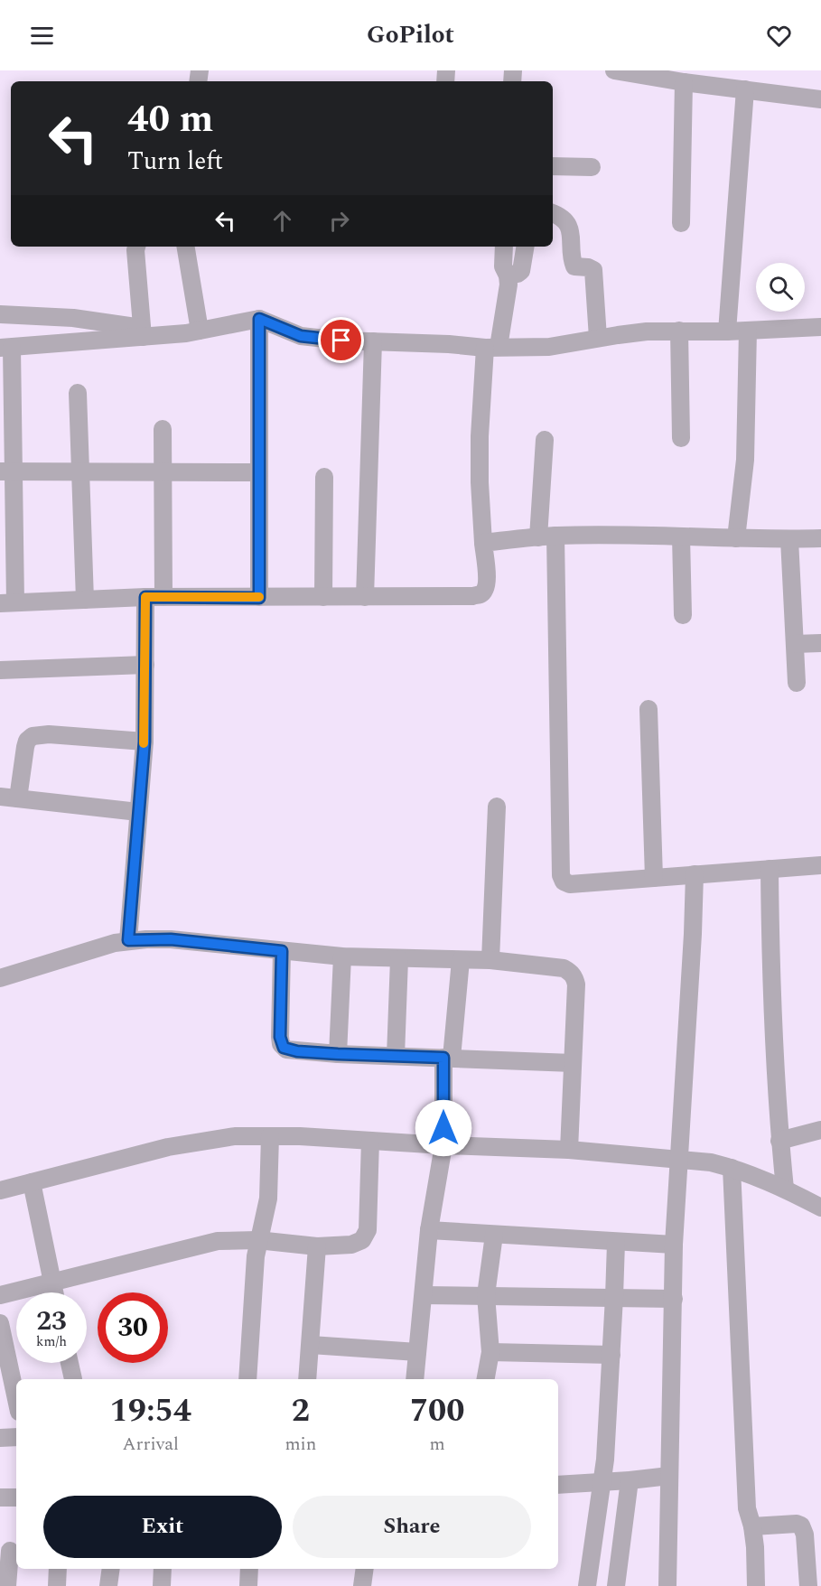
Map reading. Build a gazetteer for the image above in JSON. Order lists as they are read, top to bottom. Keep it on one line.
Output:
{"page":{"header":"GoPilot","turn":["40 m","Turn left"],"speed":"23 km/h","limit":"30","eta":["19:54","Arrival","2","min","700","m"],"buttons":["Exit","Share"]}}
